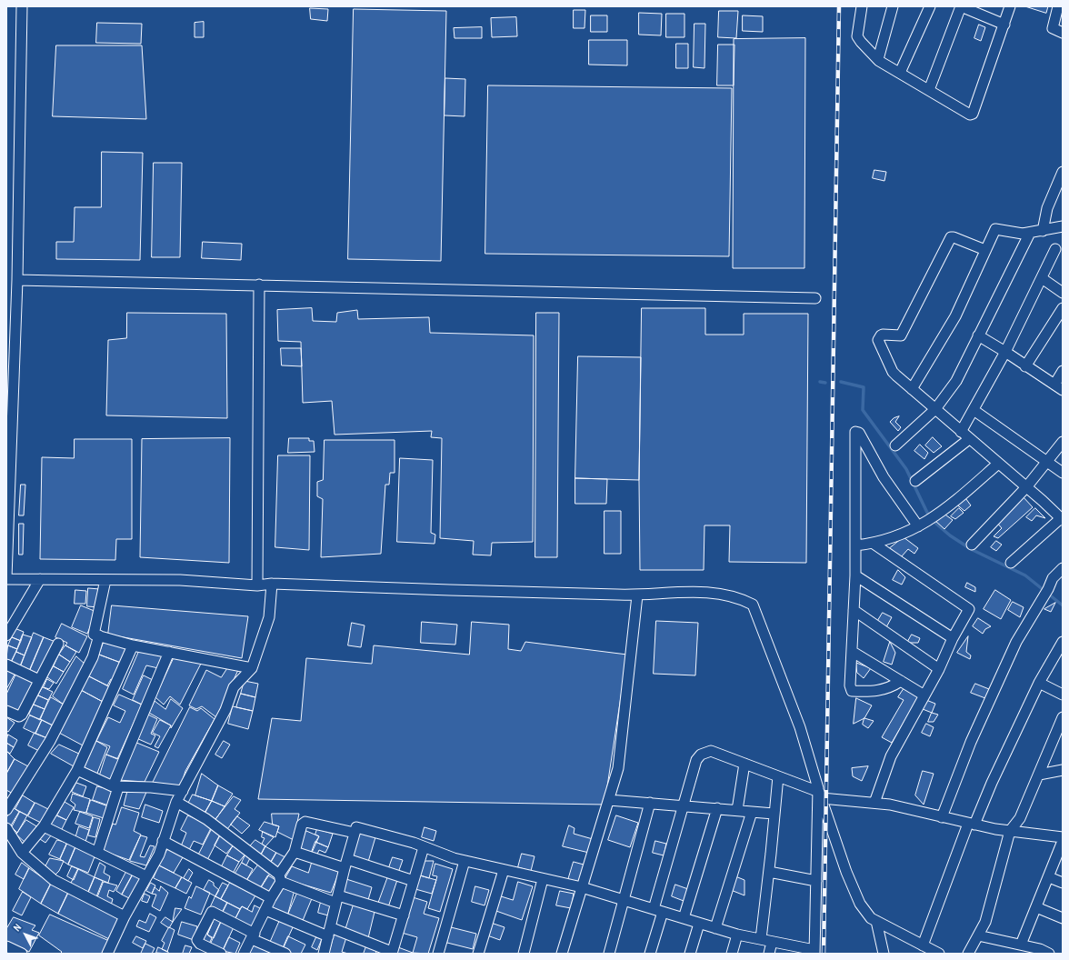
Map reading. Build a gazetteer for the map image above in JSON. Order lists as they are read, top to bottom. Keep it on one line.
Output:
{"north":"top left"}
